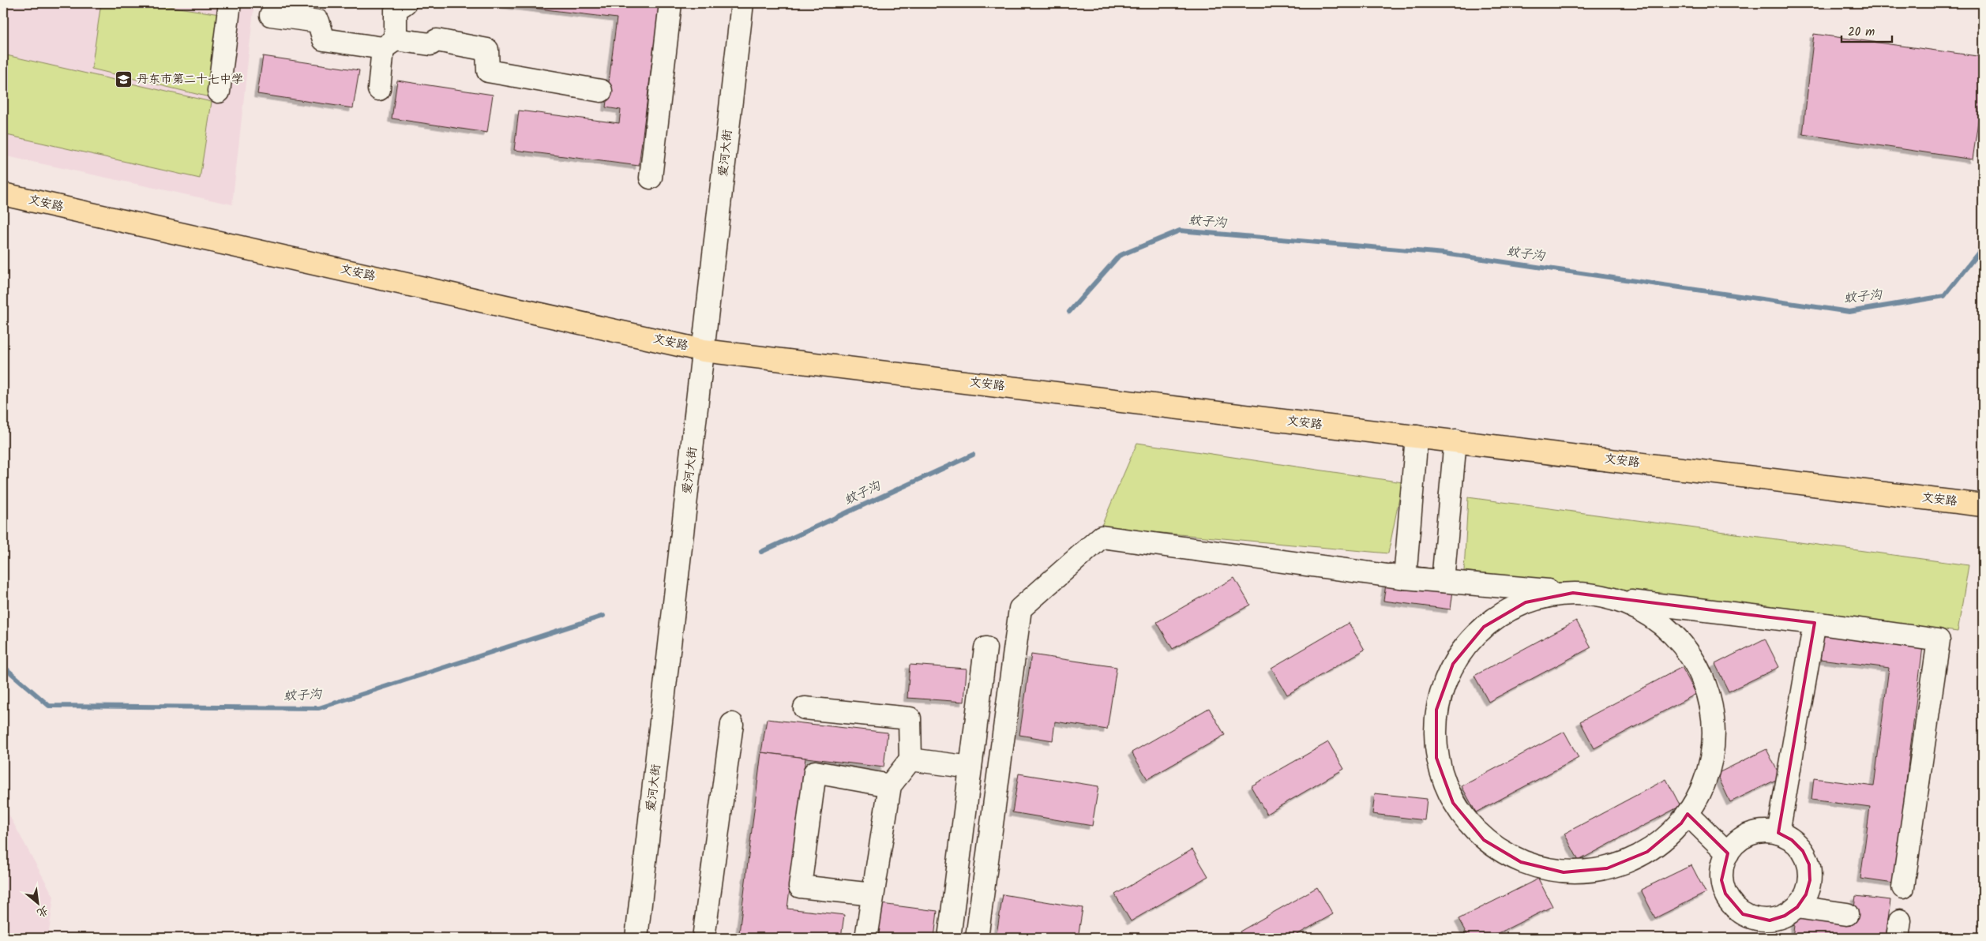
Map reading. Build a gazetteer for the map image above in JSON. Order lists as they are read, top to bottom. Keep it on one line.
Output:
{"streets":{"main road":["文安路"],"street":["爱河大街"]},"crossings":[["爱河大街","文安路"]],"water":["蚊子沟"],"places":{"school or university":["丹东市第二十七中学"]},"scale_bar":"20 m","north":"bottom right"}
